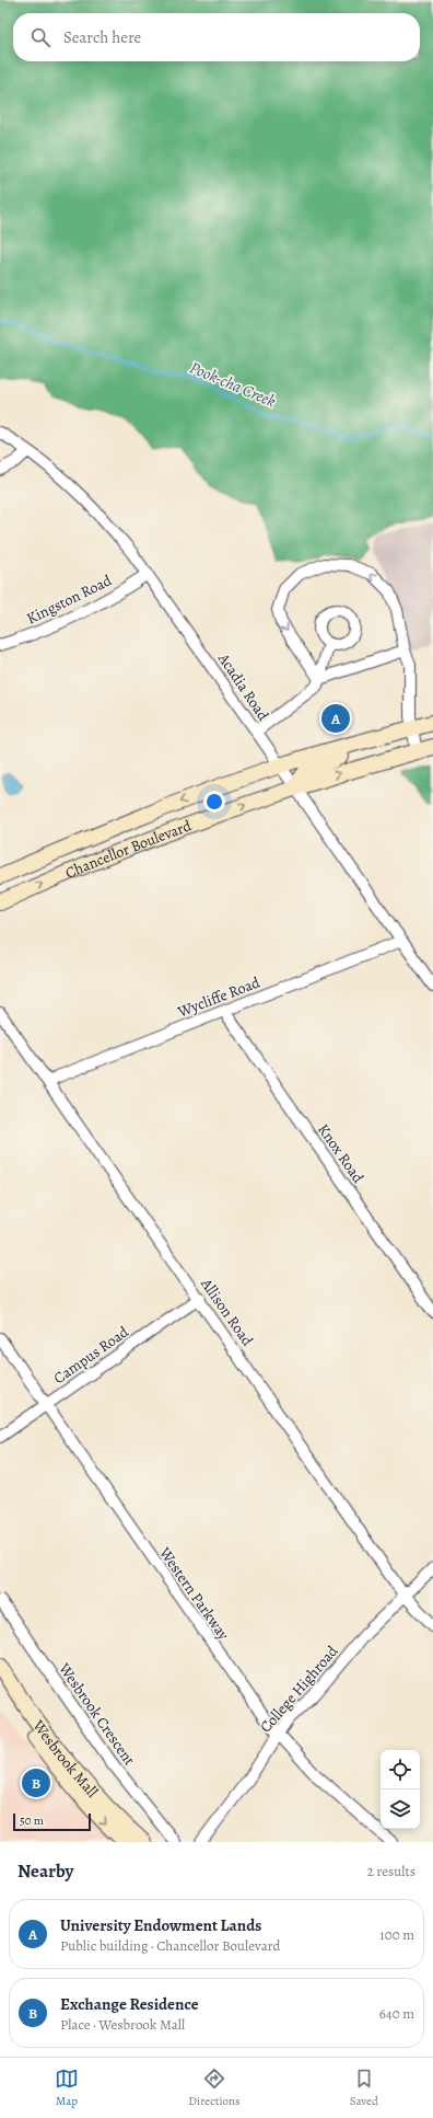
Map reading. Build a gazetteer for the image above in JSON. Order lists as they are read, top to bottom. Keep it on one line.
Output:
{"streets":{"main road":["Chancellor Boulevard","Wesbrook Mall"],"street":["Kingston Road","Acadia Road","Wycliffe Road","Knox Road","Allison Road","Campus Road","Western Parkway","College Highroad","Wesbrook Crescent"]},"crossings":[["Kingston Road","Acadia Road"],["Acadia Road","Chancellor Boulevard"],["Acadia Road","Wycliffe Road"],["Wycliffe Road","Knox Road"],["Wycliffe Road","Allison Road"],["Allison Road","Campus Road"],["Allison Road","College Highroad"],["Campus Road","Western Parkway"],["Western Parkway","College Highroad"]],"water":["Pook-cha Creek"],"scale_bar":"50 m","page":{"search":"Search here","pins":["A","B"],"scale":"50 m","heading":["Nearby","2 results"],"list":[{"mark":"A","name":"University Endowment Lands","note":"Public building · Chancellor Boulevard","value":"100 m"},{"mark":"B","name":"Exchange Residence","note":"Place · Wesbrook Mall","value":"640 m"}],"nav":["Map","Directions","Saved"]}}
